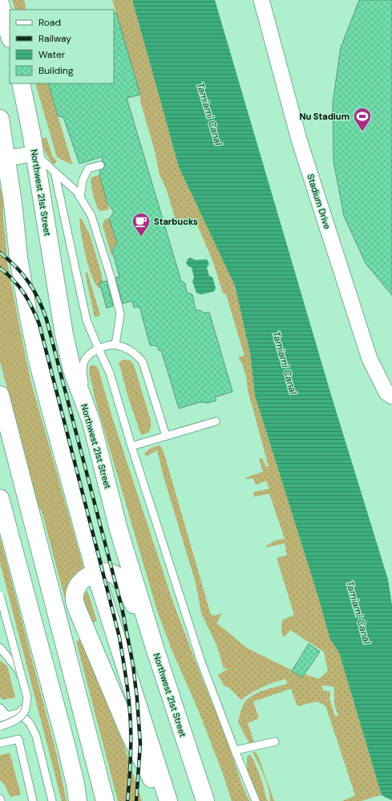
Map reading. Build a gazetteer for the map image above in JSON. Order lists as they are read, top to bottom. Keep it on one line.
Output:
{"streets":{"main road":["Northwest 21st Street"],"street":["Stadium Drive"]},"water":["Tamiami Canal"],"places":{"sports":["Nu Stadium"],"cafe":["Starbucks"]},"legend":["Road","Railway","Water","Building"]}
